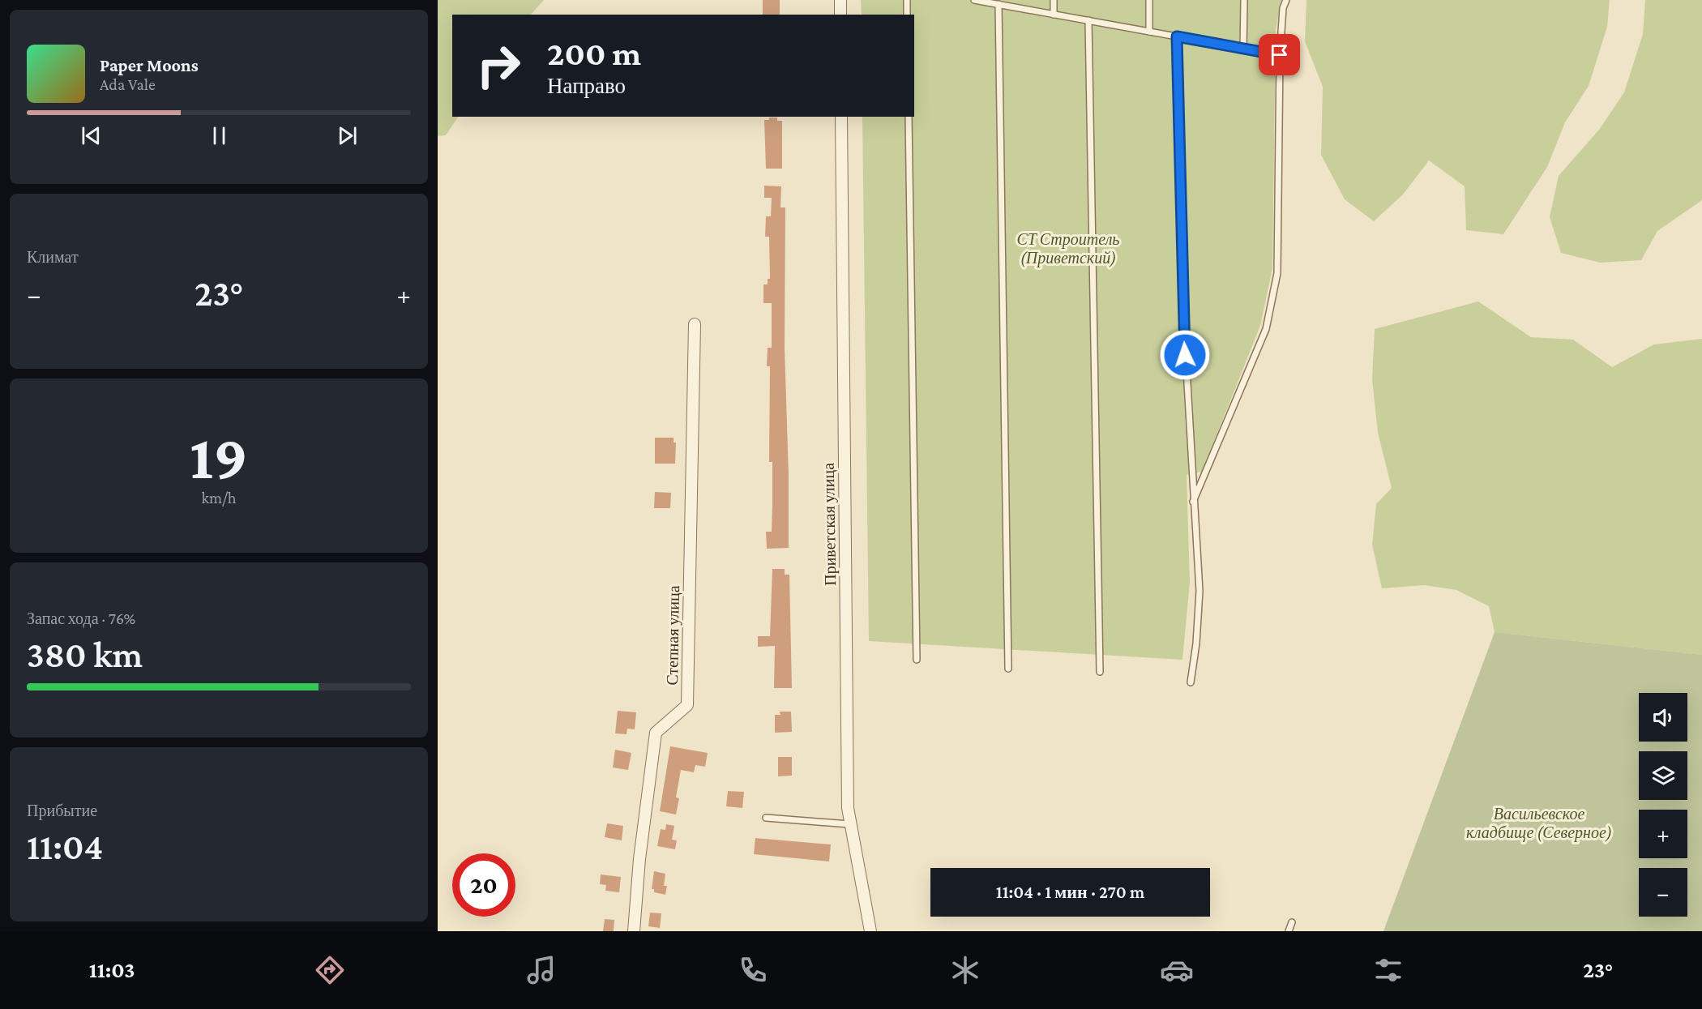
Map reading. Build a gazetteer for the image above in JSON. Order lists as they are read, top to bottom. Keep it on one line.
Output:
{"streets":{"street":["Приветская улица","Степная улица"]},"parks":["СТ Строитель (Приветский)","Васильевское кладбище (Северное)"],"page":{"turn":["200 m","Направо"],"song":["Paper Moons","Ada Vale"],"tile":["Климат",["19","km/h"],["Запас хода · 76%","380 km"],["Прибытие","11:04"]],"heat":["−","23°","+"],"map_buttons":["+","−"],"limit":"20","trip":"11:04 · 1 мин · 270 m","tabs":["11:03","23°"]}}
